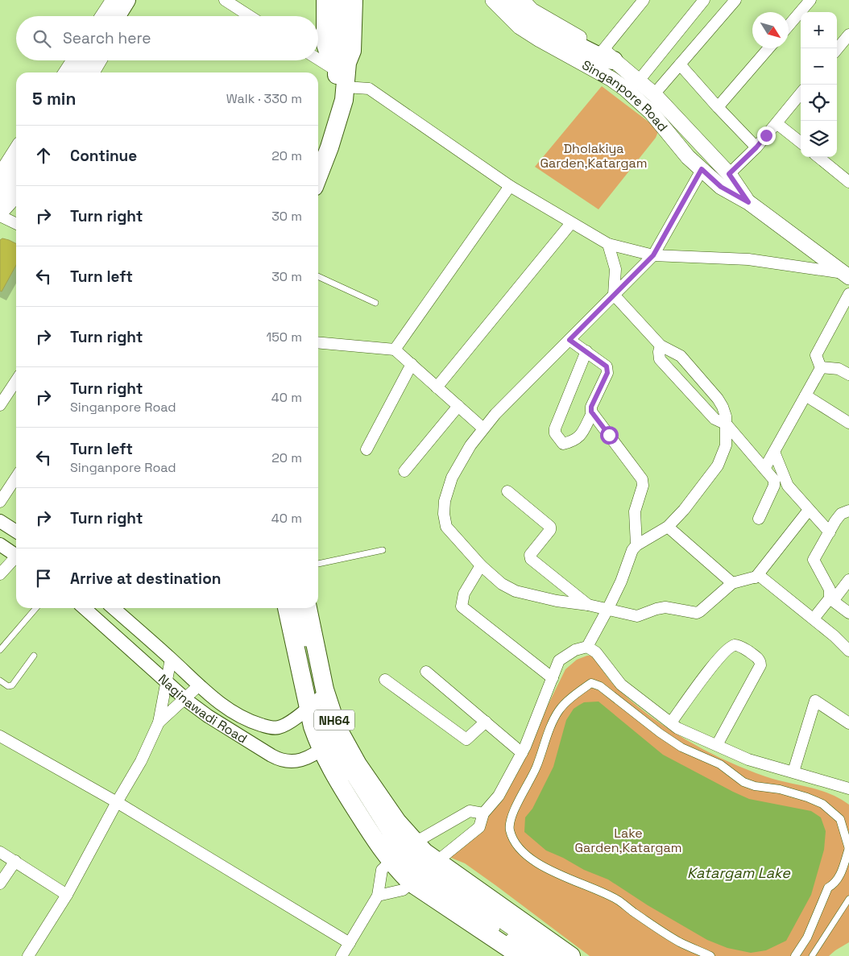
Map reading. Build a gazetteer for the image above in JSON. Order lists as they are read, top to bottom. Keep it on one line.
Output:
{"streets":{"highway":["NH64"],"main road":["Singanpore Road"],"street":["Naginawadi Road"]},"crossings":[["Naginawadi Road","NH64"]],"water":["Katargam Lake"],"parks":["Dholakiya Garden,Katargam","Lake Garden,Katargam"],"north":"bottom right","page":{"map_buttons":["+","−"],"search":"Search here","heading":["5 min","Walk · 330 m"],"list":[["Continue","20 m"],["Turn right","30 m"],["Turn left","30 m"],["Turn right","150 m"],["Turn right","Singanpore Road","40 m"],["Turn left","Singanpore Road","20 m"],["Turn right","40 m"],"Arrive at destination"]}}
